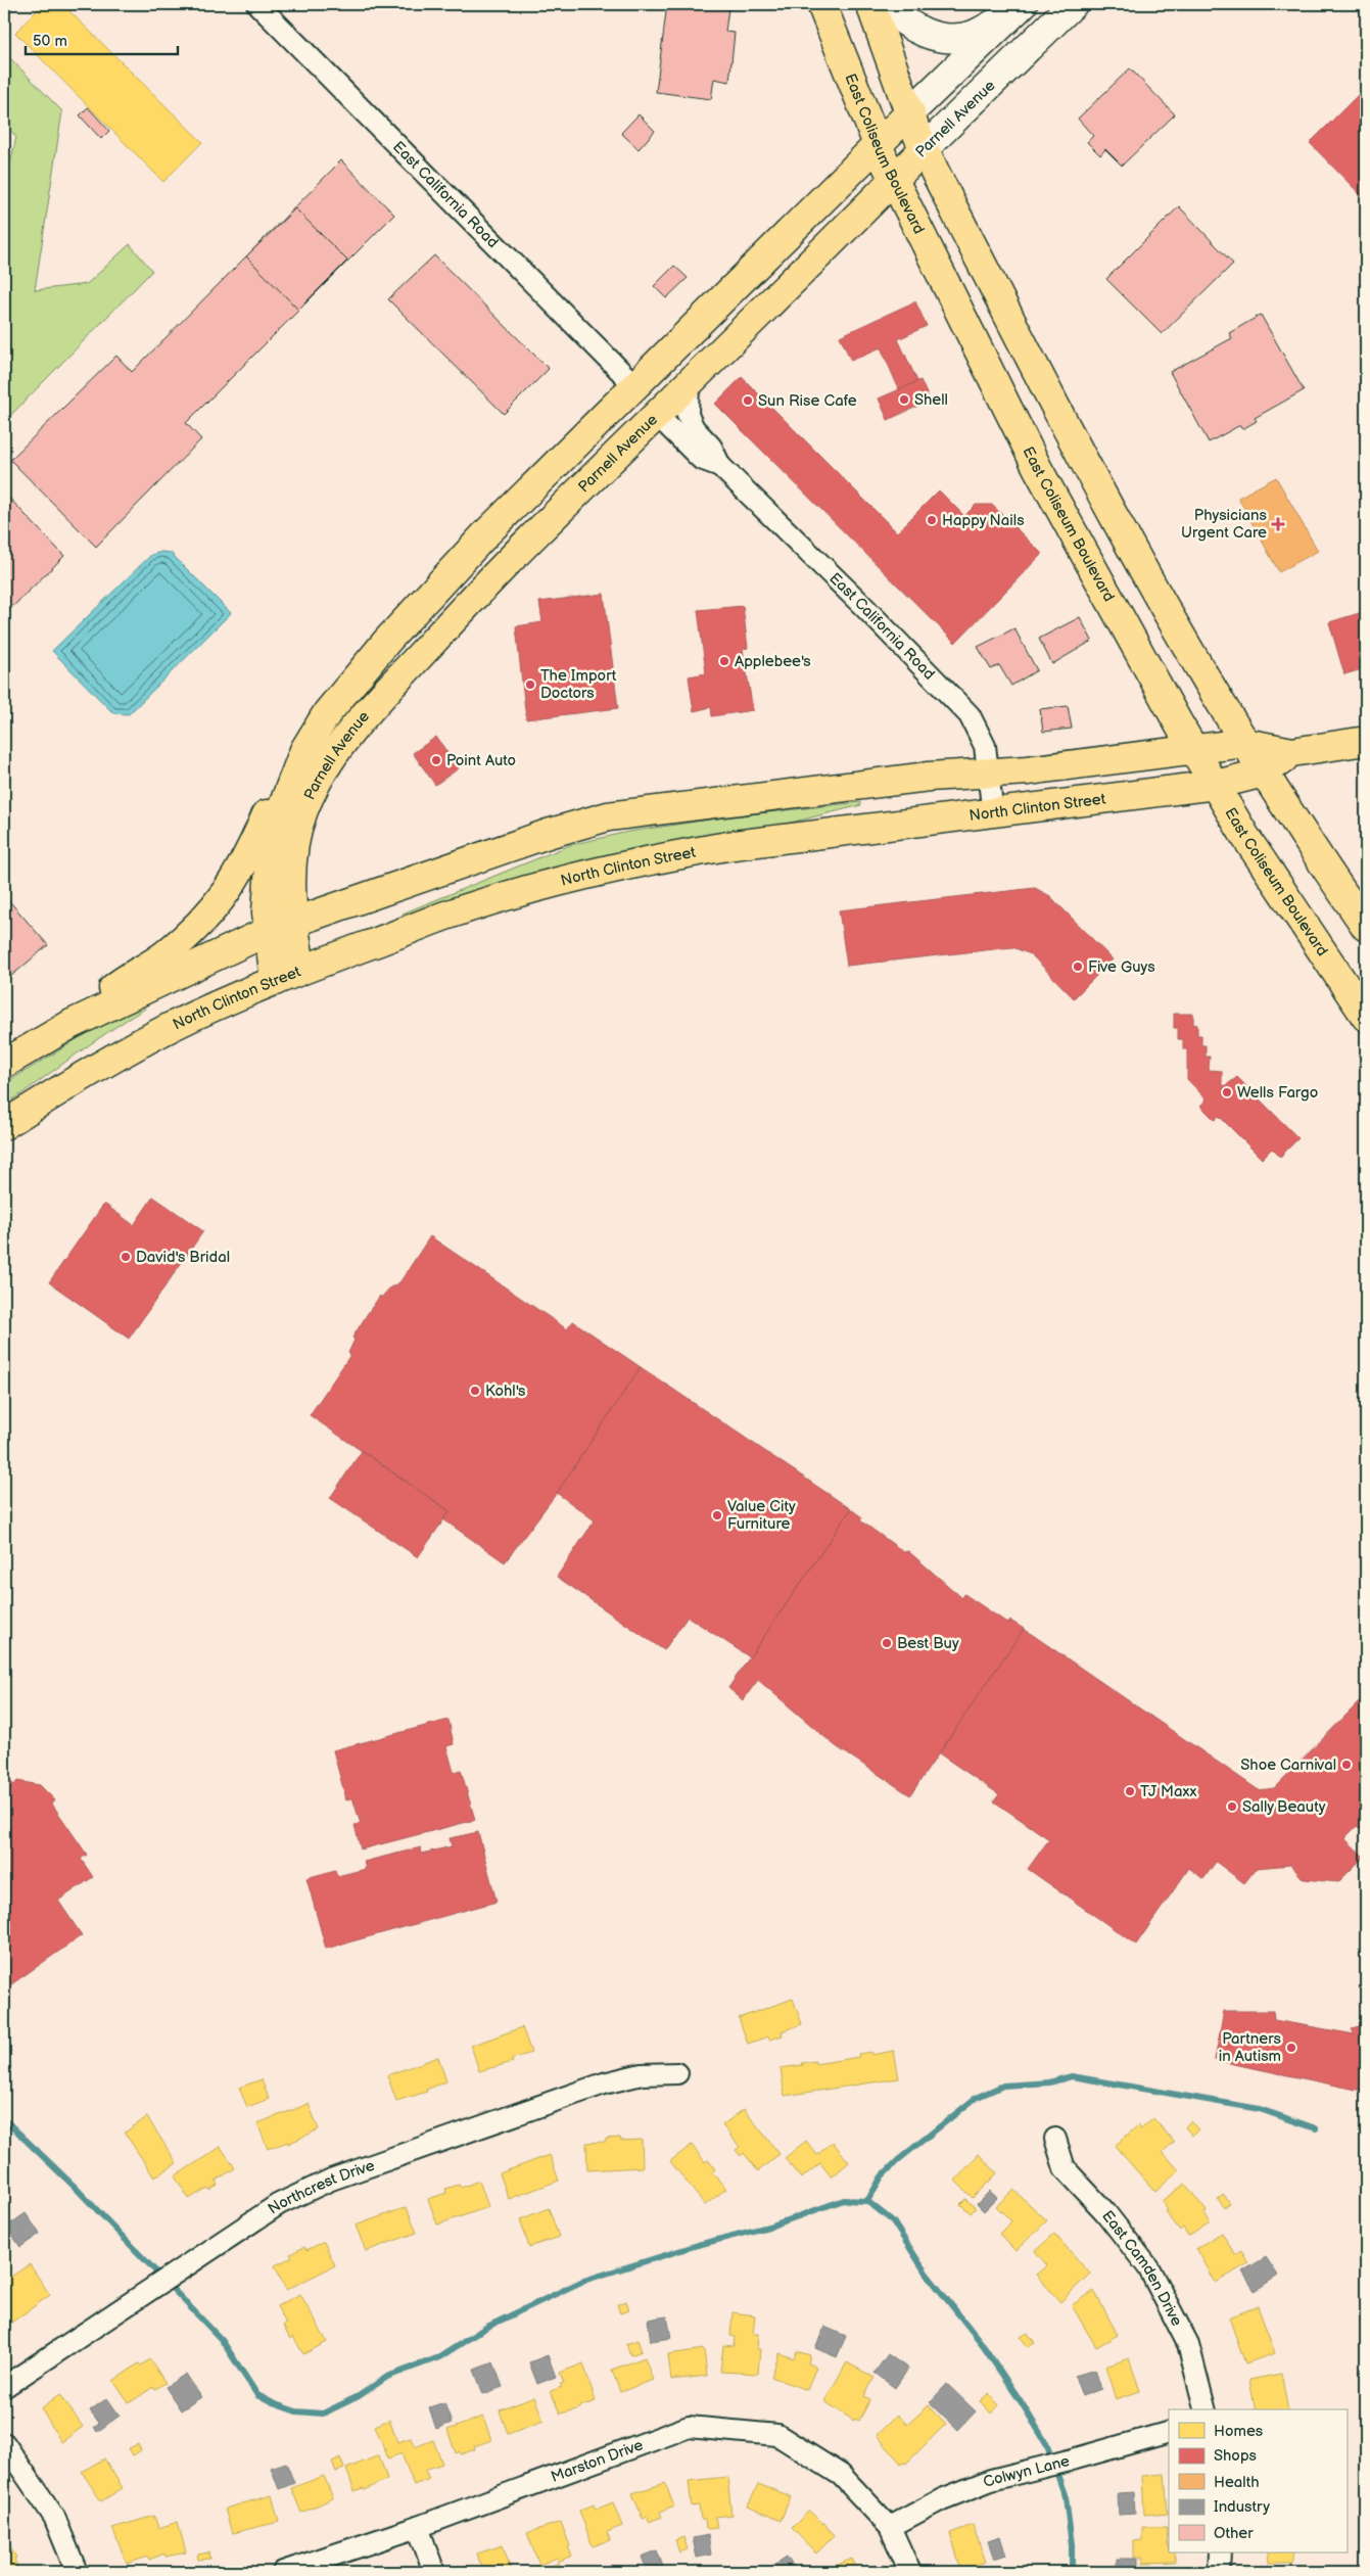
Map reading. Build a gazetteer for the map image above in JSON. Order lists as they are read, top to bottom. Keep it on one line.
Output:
{"streets":{"main road":["Parnell Avenue","East Coliseum Boulevard","North Clinton Street"],"street":["East California Road","Northcrest Drive","East Camden Drive","Marston Drive","Colwyn Lane"]},"crossings":[["Parnell Avenue","East Coliseum Boulevard"],["Parnell Avenue","East California Road"],["Parnell Avenue","North Clinton Street"],["East Coliseum Boulevard","North Clinton Street"],["East California Road","North Clinton Street"],["Marston Drive","Colwyn Lane"]],"places":{"other":["Shell","Sun Rise Cafe","Happy Nails","Applebee's","The Import Doctors","Point Auto","Five Guys","Wells Fargo","David's Bridal","Kohl's","Value City Furniture","Best Buy","Shoe Carnival","TJ Maxx","Sally Beauty","Partners in Autism"],"health":["Physicians Urgent Care"]},"legend":["Homes","Shops","Health","Industry","Other"],"scale_bar":"50 m"}
